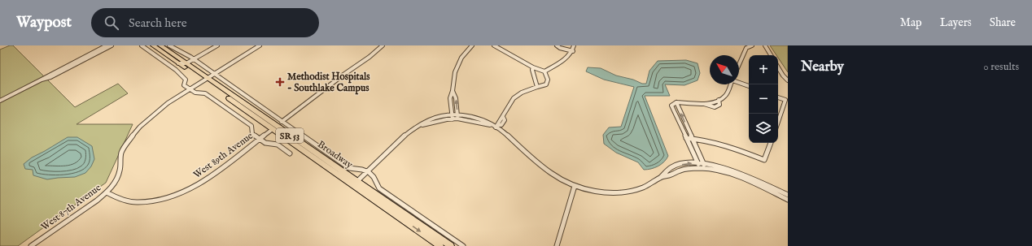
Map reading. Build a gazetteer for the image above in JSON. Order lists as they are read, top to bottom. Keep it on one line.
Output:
{"streets":{"main road":["SR 53","Broadway"],"street":["West 89th Avenue","West 87th Avenue"]},"crossings":[["Broadway","West 89th Avenue"],["Broadway","West 87th Avenue"],["West 89th Avenue","West 87th Avenue"]],"places":{"health":["Methodist Hospitals - Southlake Campus"]},"north":"top left","page":{"header":"Waypost","search":"Search here","nav":["Map","Layers","Share"],"heading":["Nearby","0 results"],"map_buttons":["+","−"]}}
